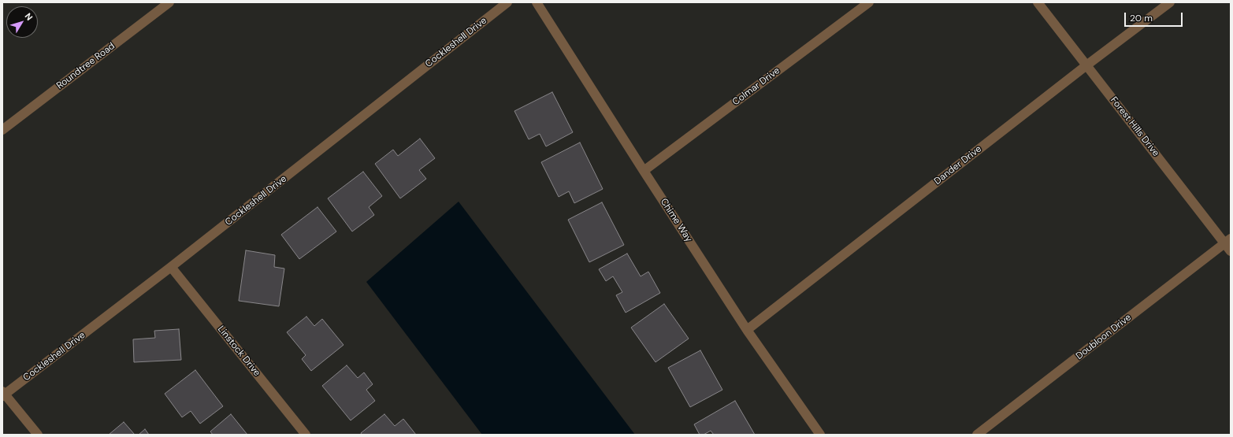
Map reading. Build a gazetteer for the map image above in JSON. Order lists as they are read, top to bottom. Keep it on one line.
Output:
{"streets":{"street":["Cockleshell Drive","Roundtree Road","Colmar Drive","Forest Hills Drive","Dander Drive","Chime Way","Doubloon Drive","Linstock Drive"]},"crossings":[["Cockleshell Drive","Linstock Drive"],["Colmar Drive","Chime Way"],["Forest Hills Drive","Dander Drive"],["Forest Hills Drive","Doubloon Drive"],["Dander Drive","Chime Way"]],"scale_bar":"20 m","north":"top right"}
